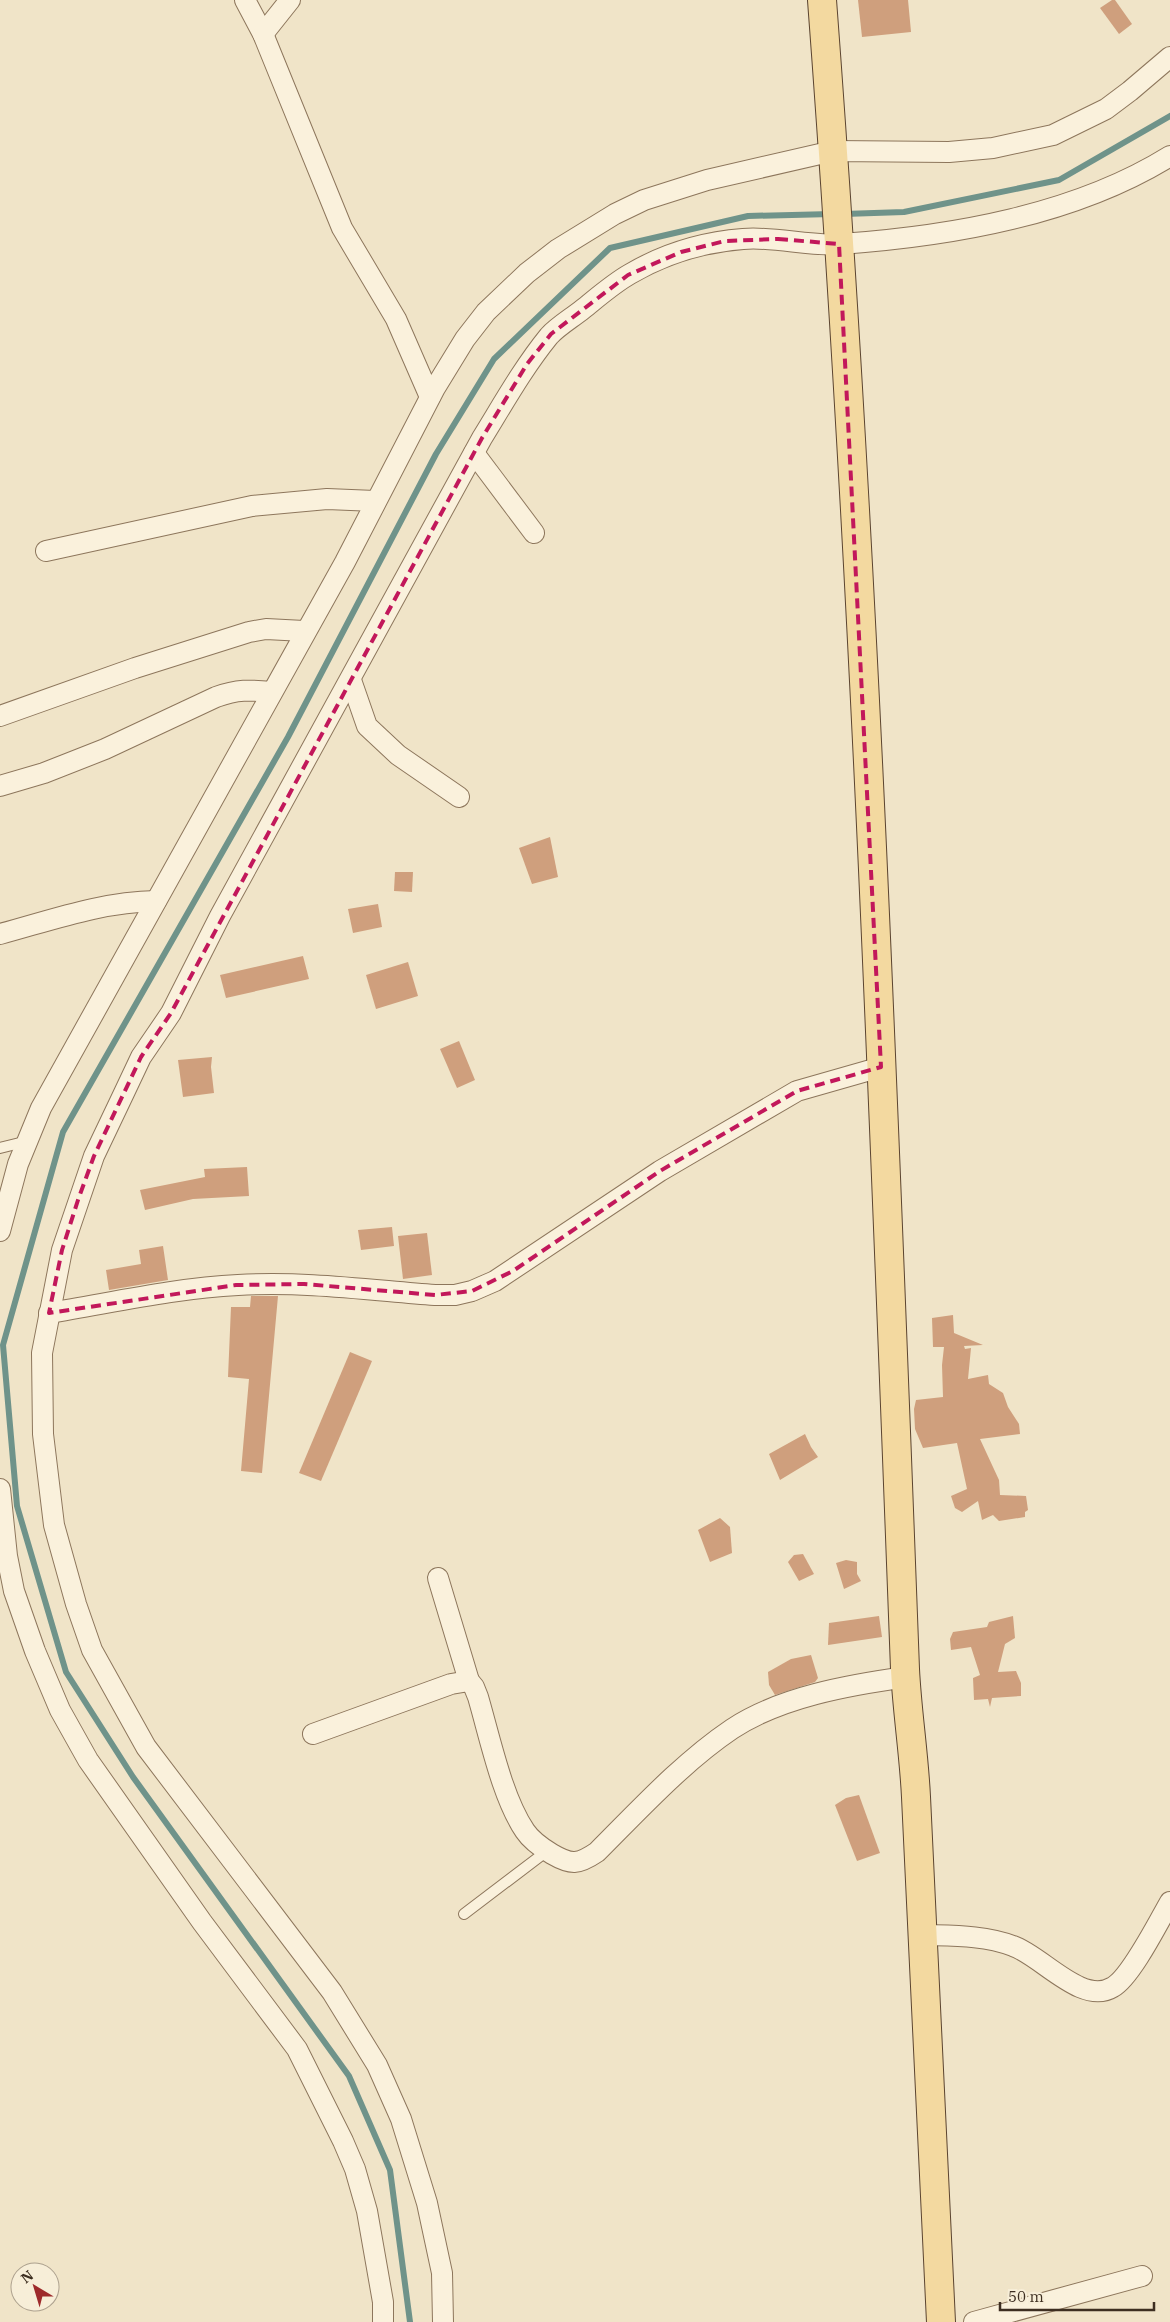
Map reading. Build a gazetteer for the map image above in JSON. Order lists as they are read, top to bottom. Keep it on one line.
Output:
{"scale_bar":"50 m","north":"top left"}
